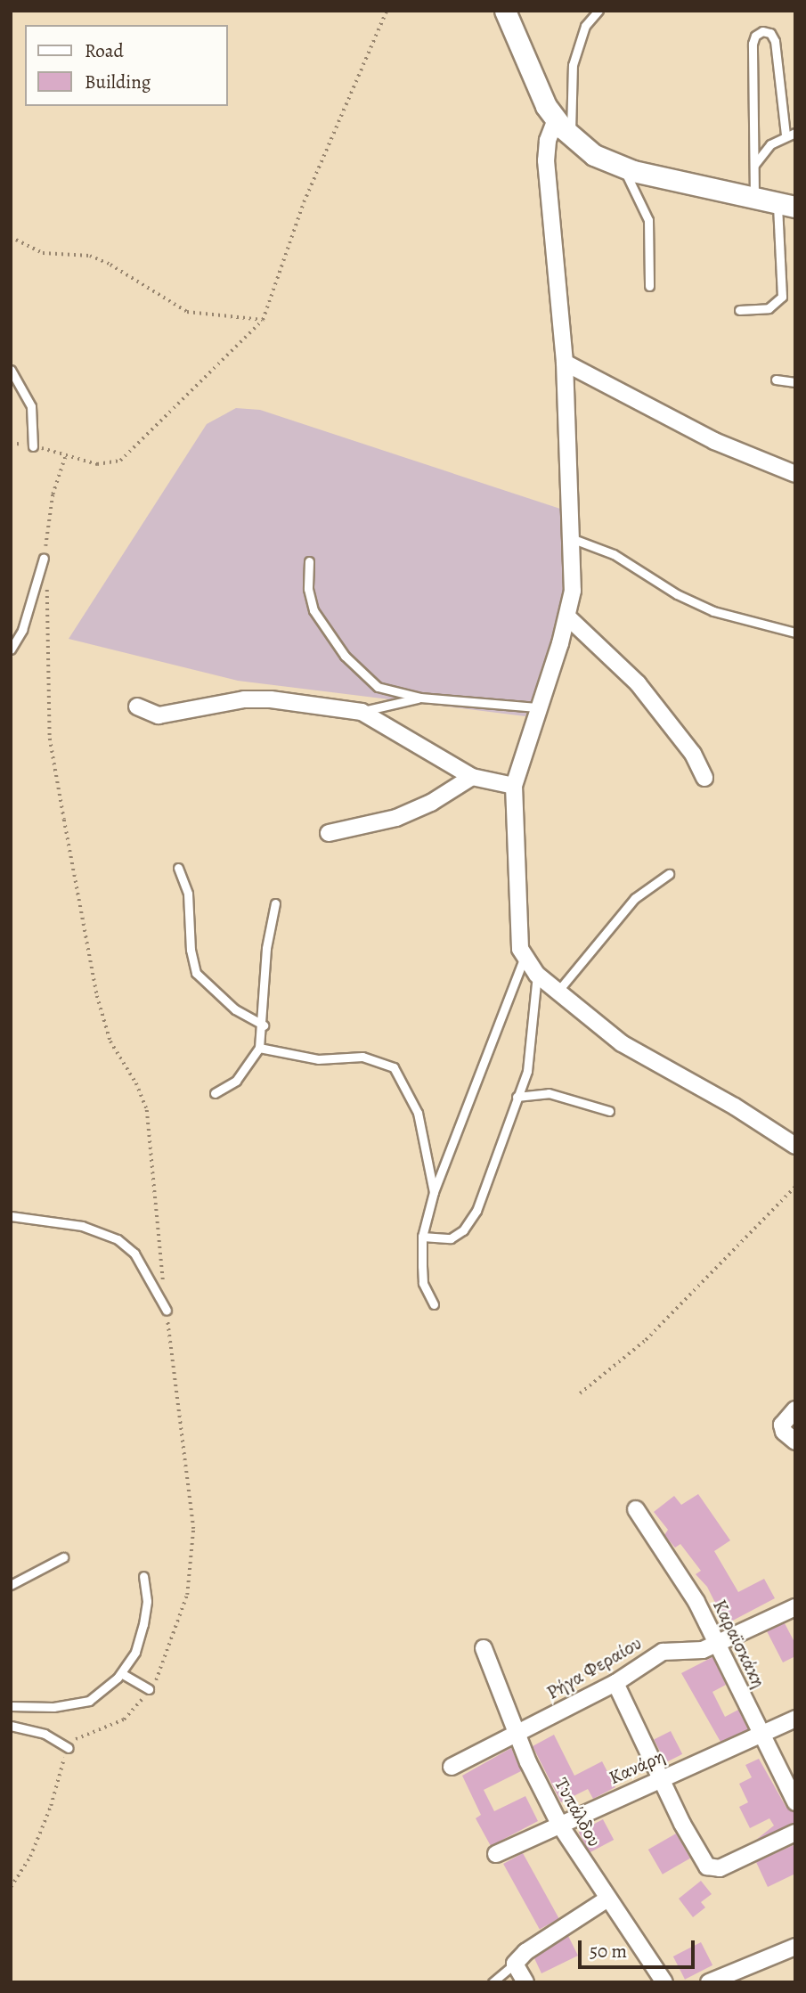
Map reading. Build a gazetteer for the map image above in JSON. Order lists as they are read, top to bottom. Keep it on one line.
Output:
{"streets":{"street":["Καραϊσκάκη","Ρήγα Φεραίου","Κανάρη","Τυπάλδου"]},"crossings":[["Καραϊσκάκη","Ρήγα Φεραίου"],["Καραϊσκάκη","Κανάρη"],["Ρήγα Φεραίου","Τυπάλδου"],["Κανάρη","Τυπάλδου"]],"legend":["Road","Building"],"scale_bar":"50 m"}
